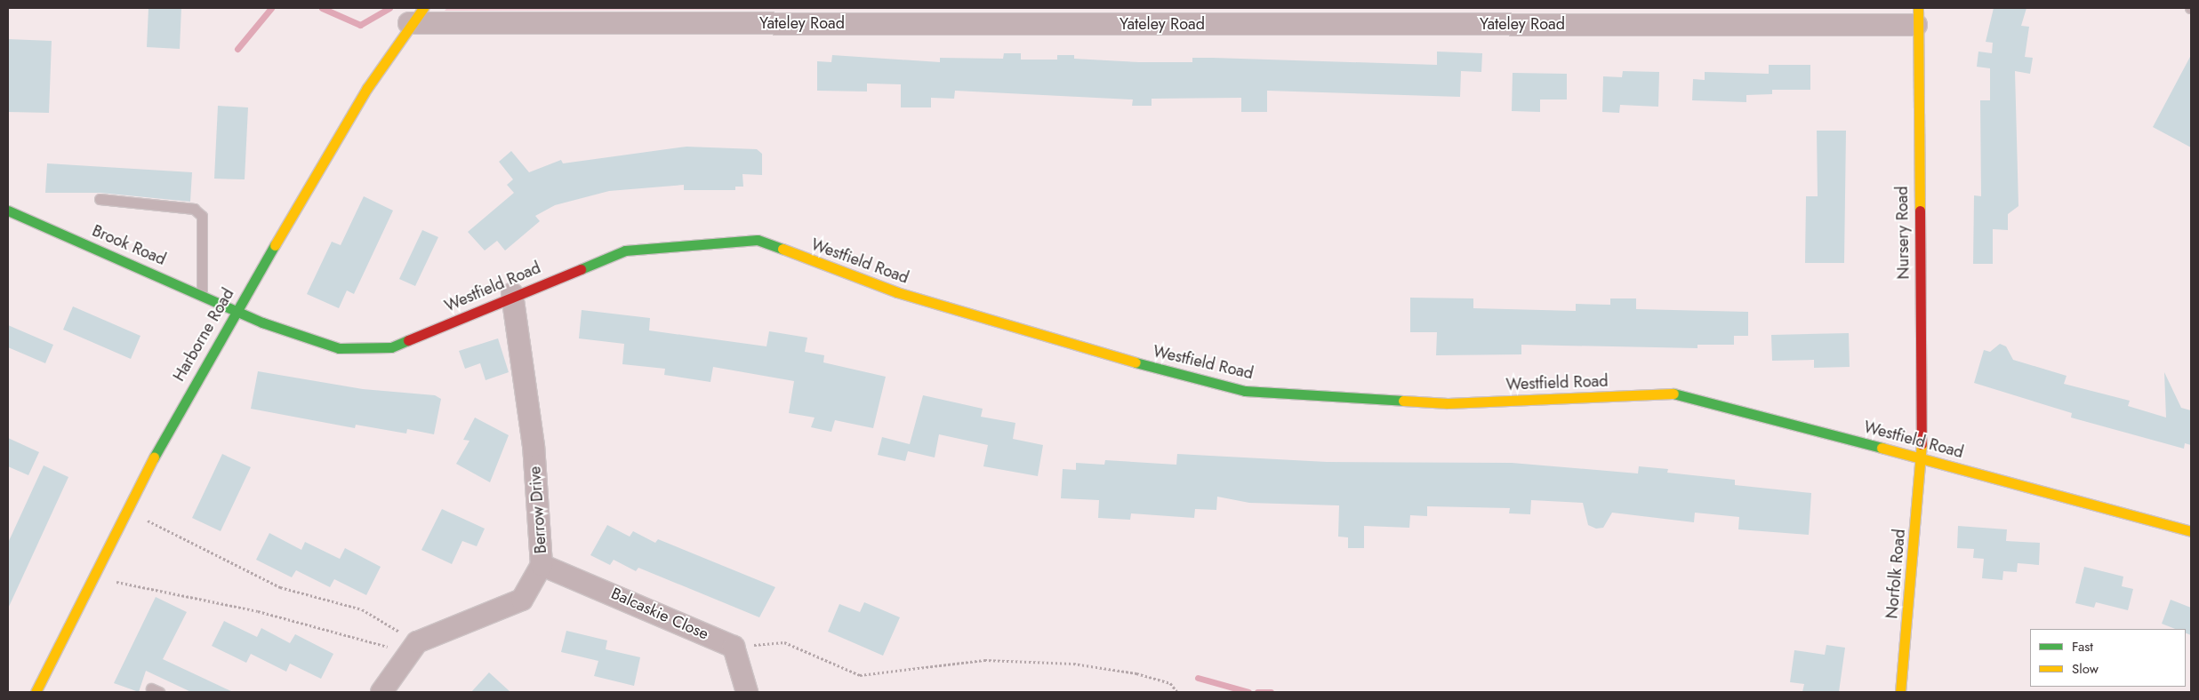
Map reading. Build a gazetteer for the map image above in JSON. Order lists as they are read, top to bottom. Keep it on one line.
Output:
{"streets":{"street":["Yateley Road","Nursery Road","Brook Road","Westfield Road","Harborne Road","Berrow Drive","Norfolk Road","Balcaskie Close"]},"crossings":[["Yateley Road","Nursery Road"],["Yateley Road","Harborne Road"],["Nursery Road","Westfield Road"],["Nursery Road","Norfolk Road"],["Brook Road","Westfield Road"],["Brook Road","Harborne Road"],["Westfield Road","Harborne Road"],["Westfield Road","Berrow Drive"],["Westfield Road","Norfolk Road"],["Berrow Drive","Balcaskie Close"]],"legend":["Fast","Slow"]}
